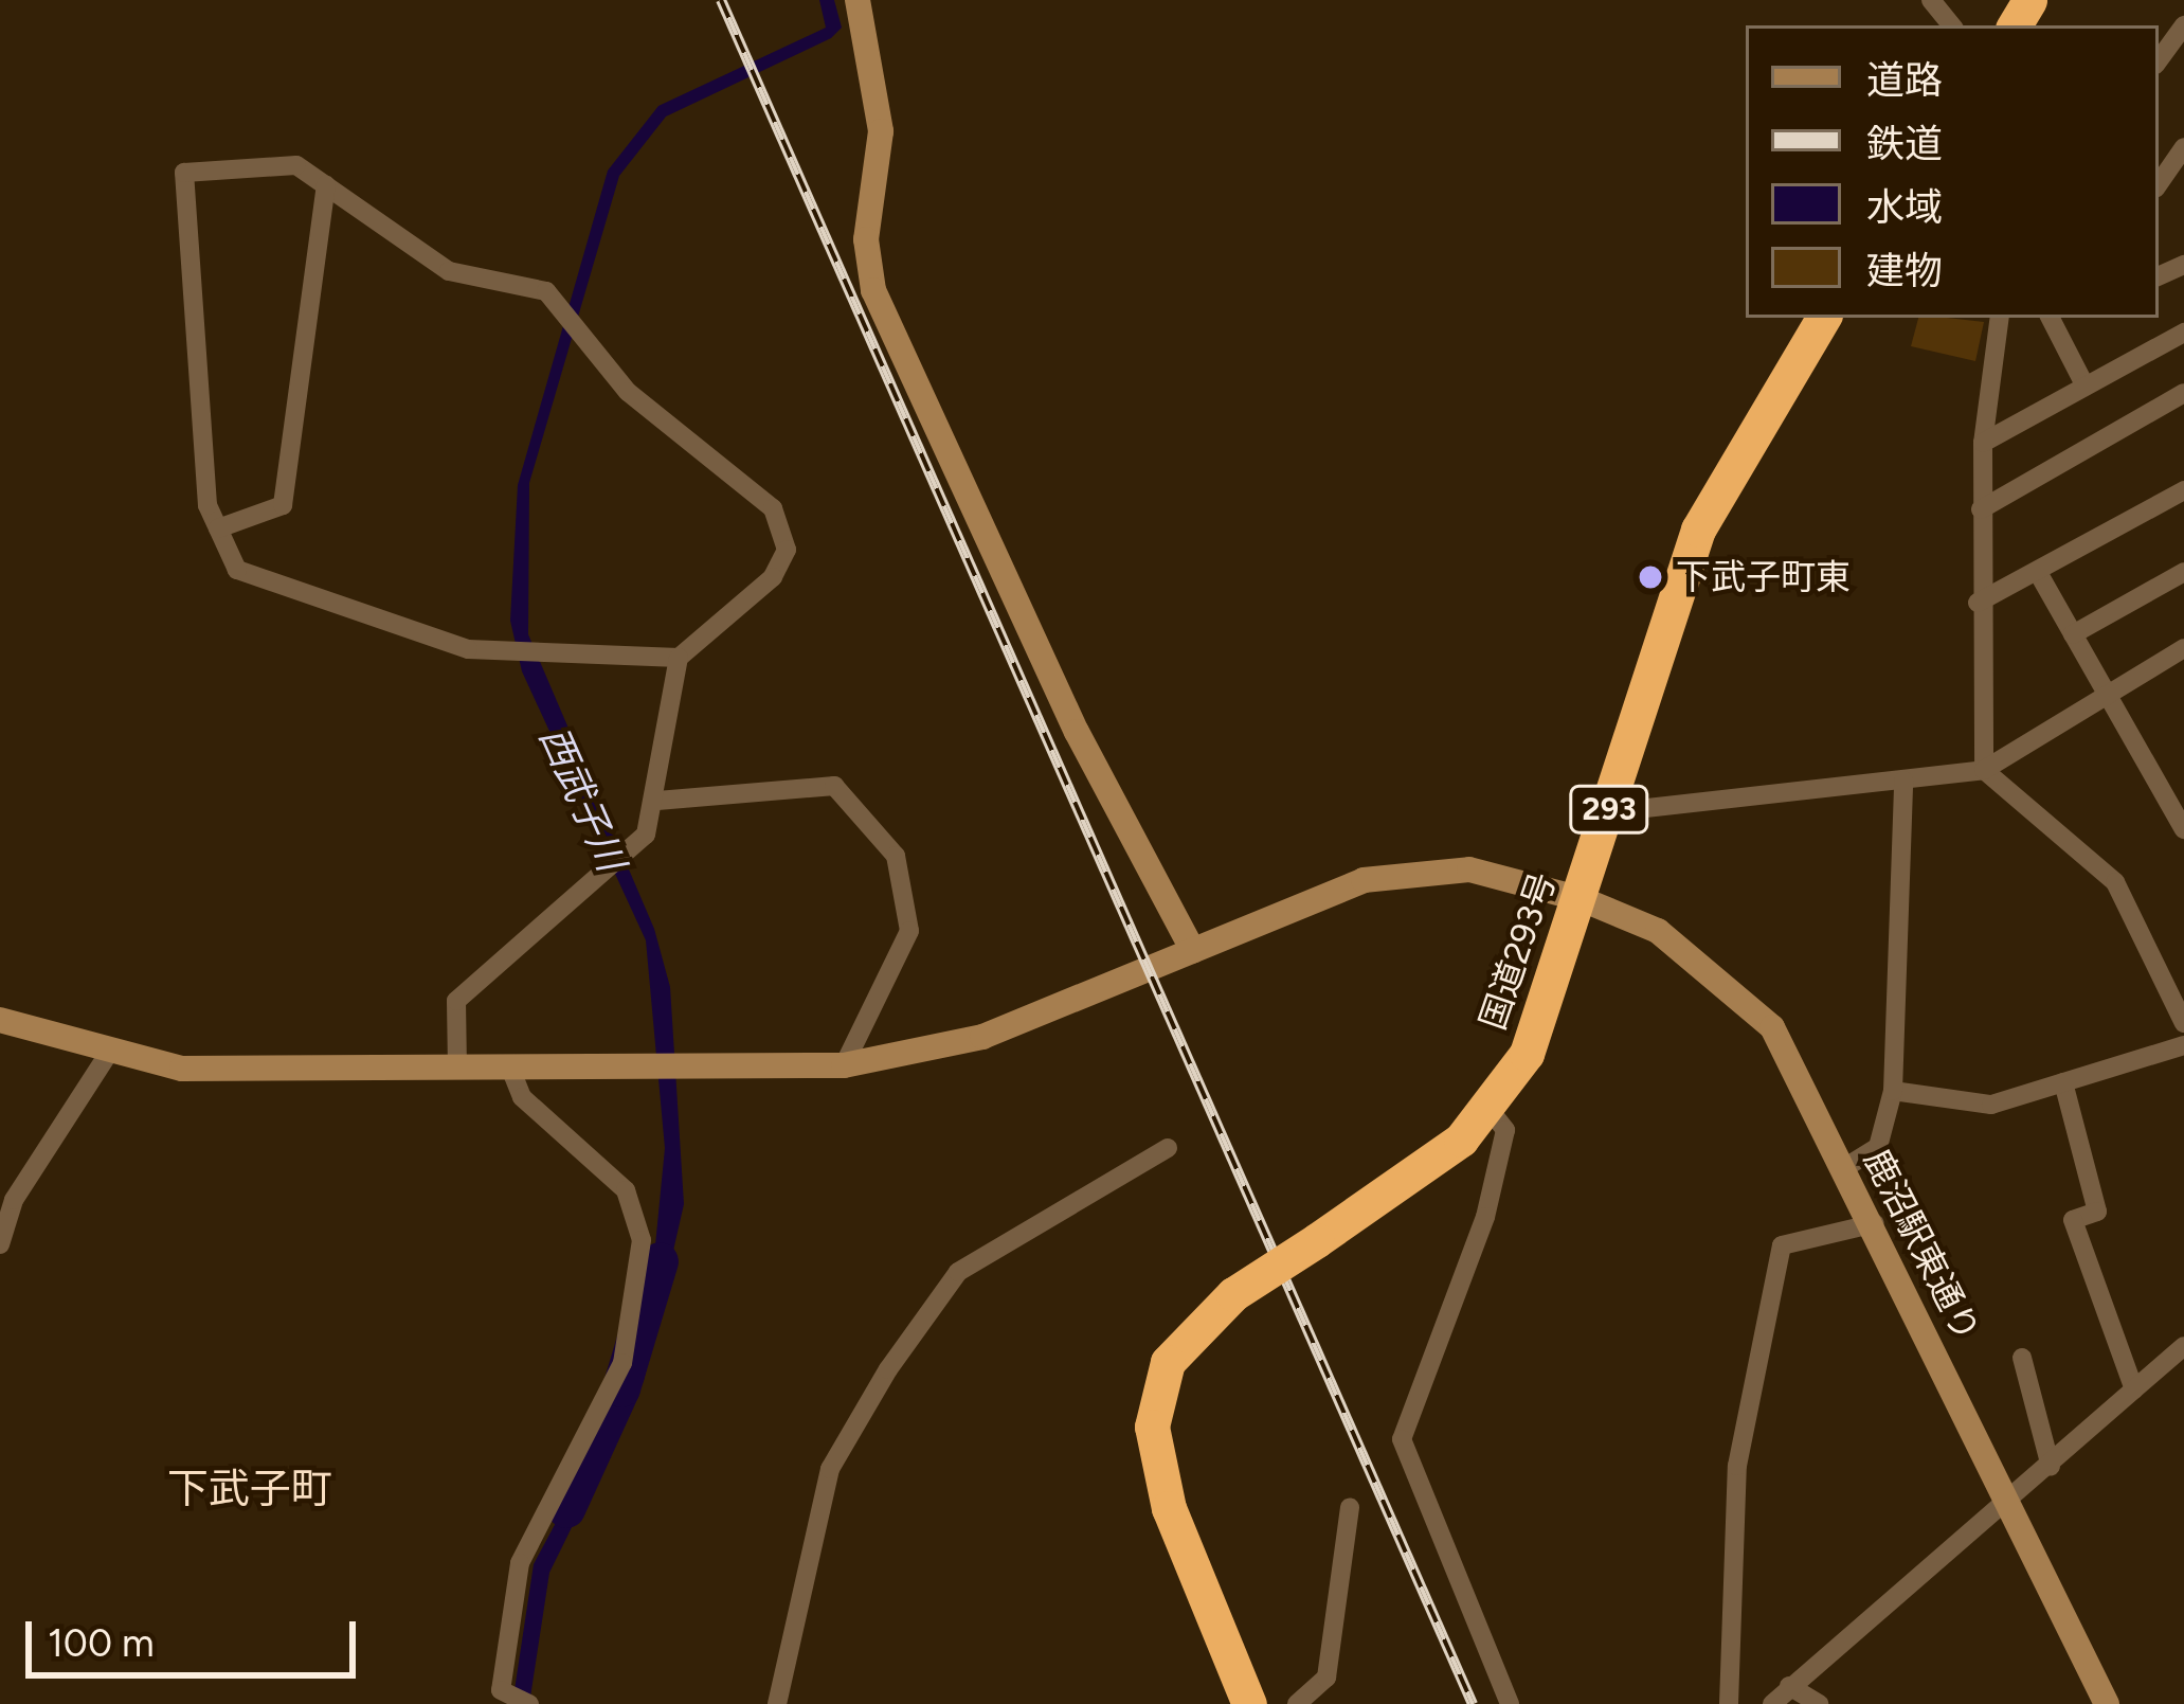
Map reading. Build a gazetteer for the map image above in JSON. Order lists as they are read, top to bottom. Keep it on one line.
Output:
{"streets":{"highway":["293","国道293号"],"street":["鹿沼駅東通り"]},"crossings":[["国道293号","鹿沼駅東通り"]],"districts":["下武子町"],"water":["西武子川"],"places":["下武子町東"],"legend":["道路","鉄道","水域","建物"],"scale_bar":"100 m"}
